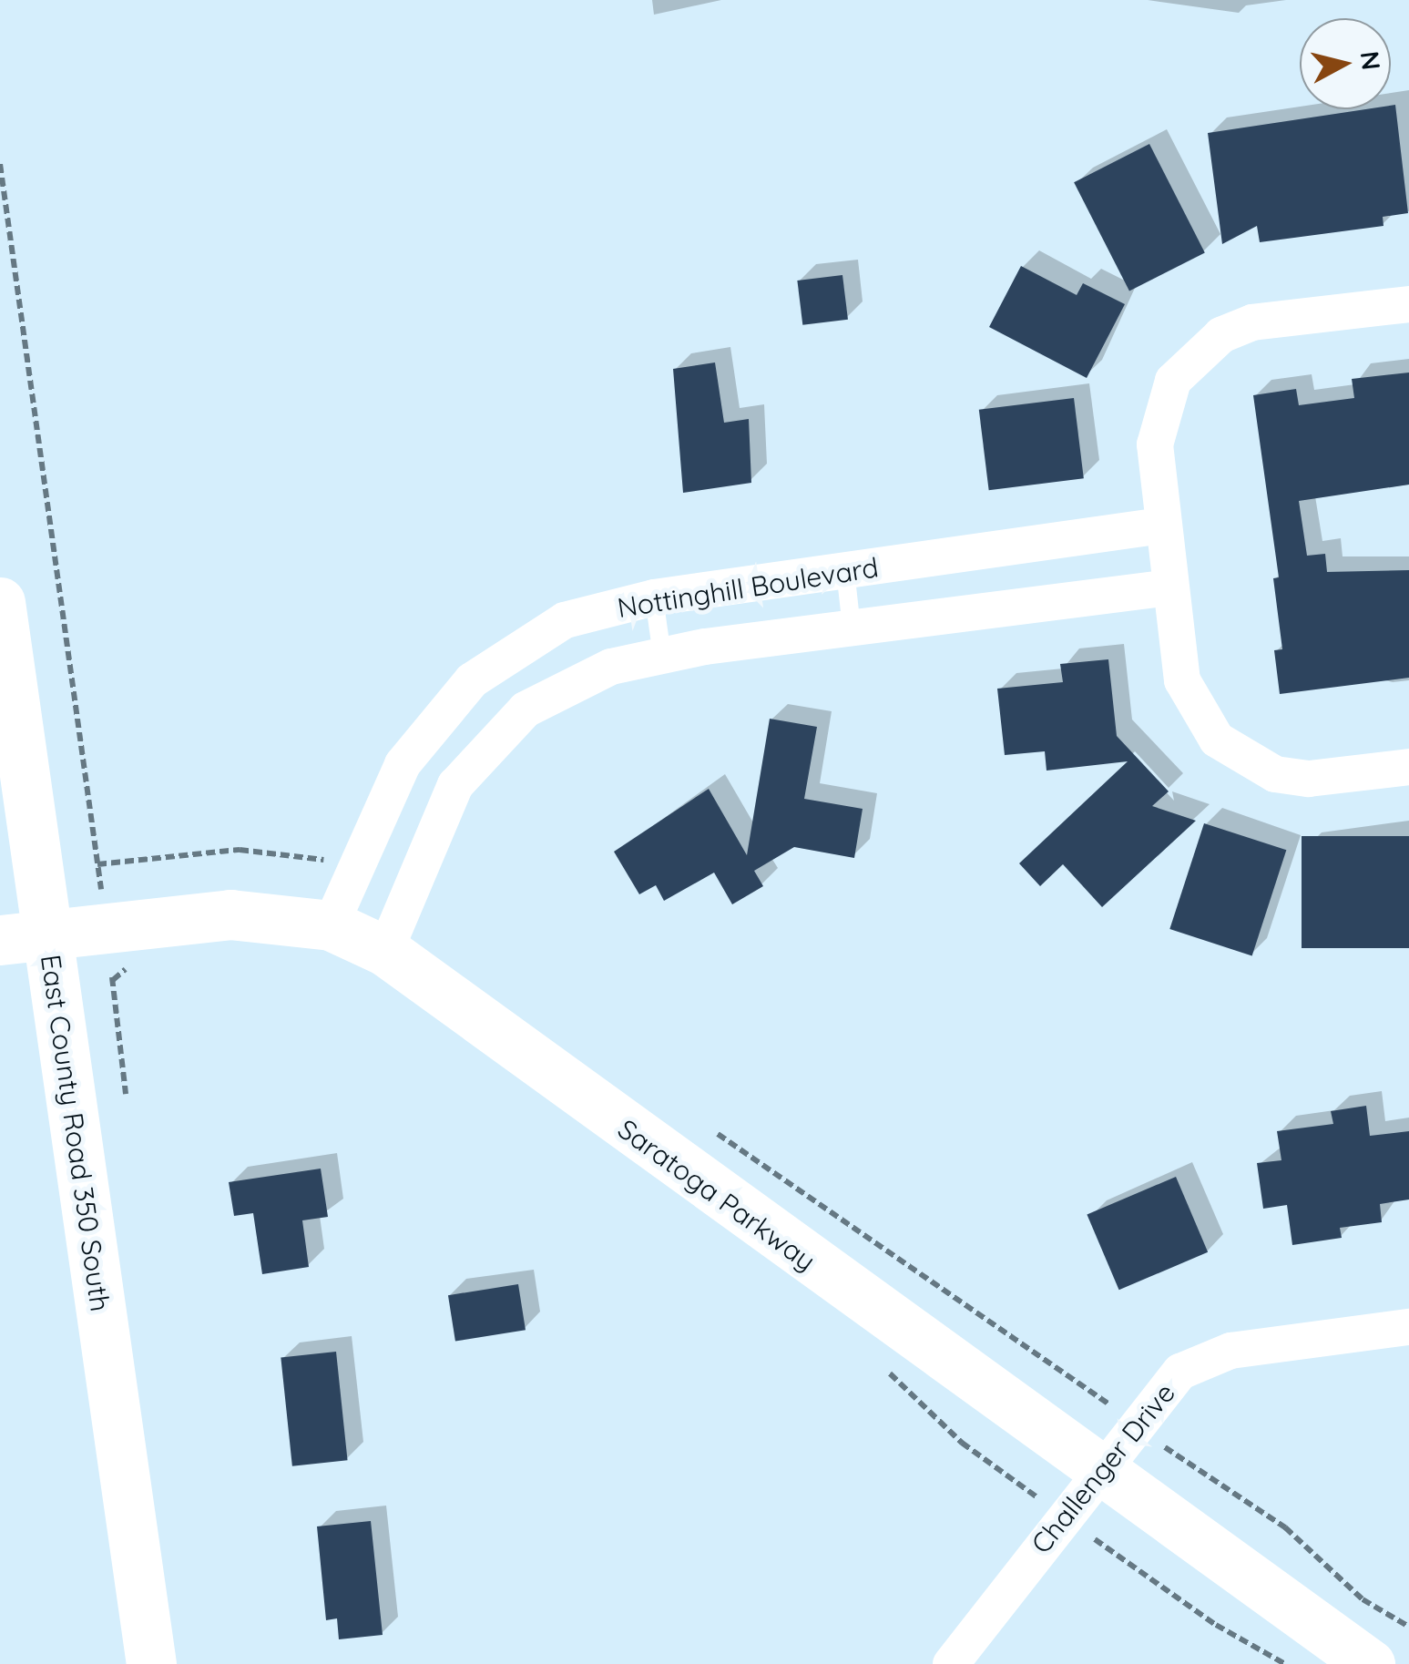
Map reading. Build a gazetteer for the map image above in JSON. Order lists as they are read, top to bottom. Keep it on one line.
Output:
{"streets":{"street":["Nottinghill Boulevard","East County Road 350 South","Saratoga Parkway","Challenger Drive"]},"crossings":[["Nottinghill Boulevard","Saratoga Parkway"],["East County Road 350 South","Saratoga Parkway"],["Saratoga Parkway","Challenger Drive"]],"north":"right"}
